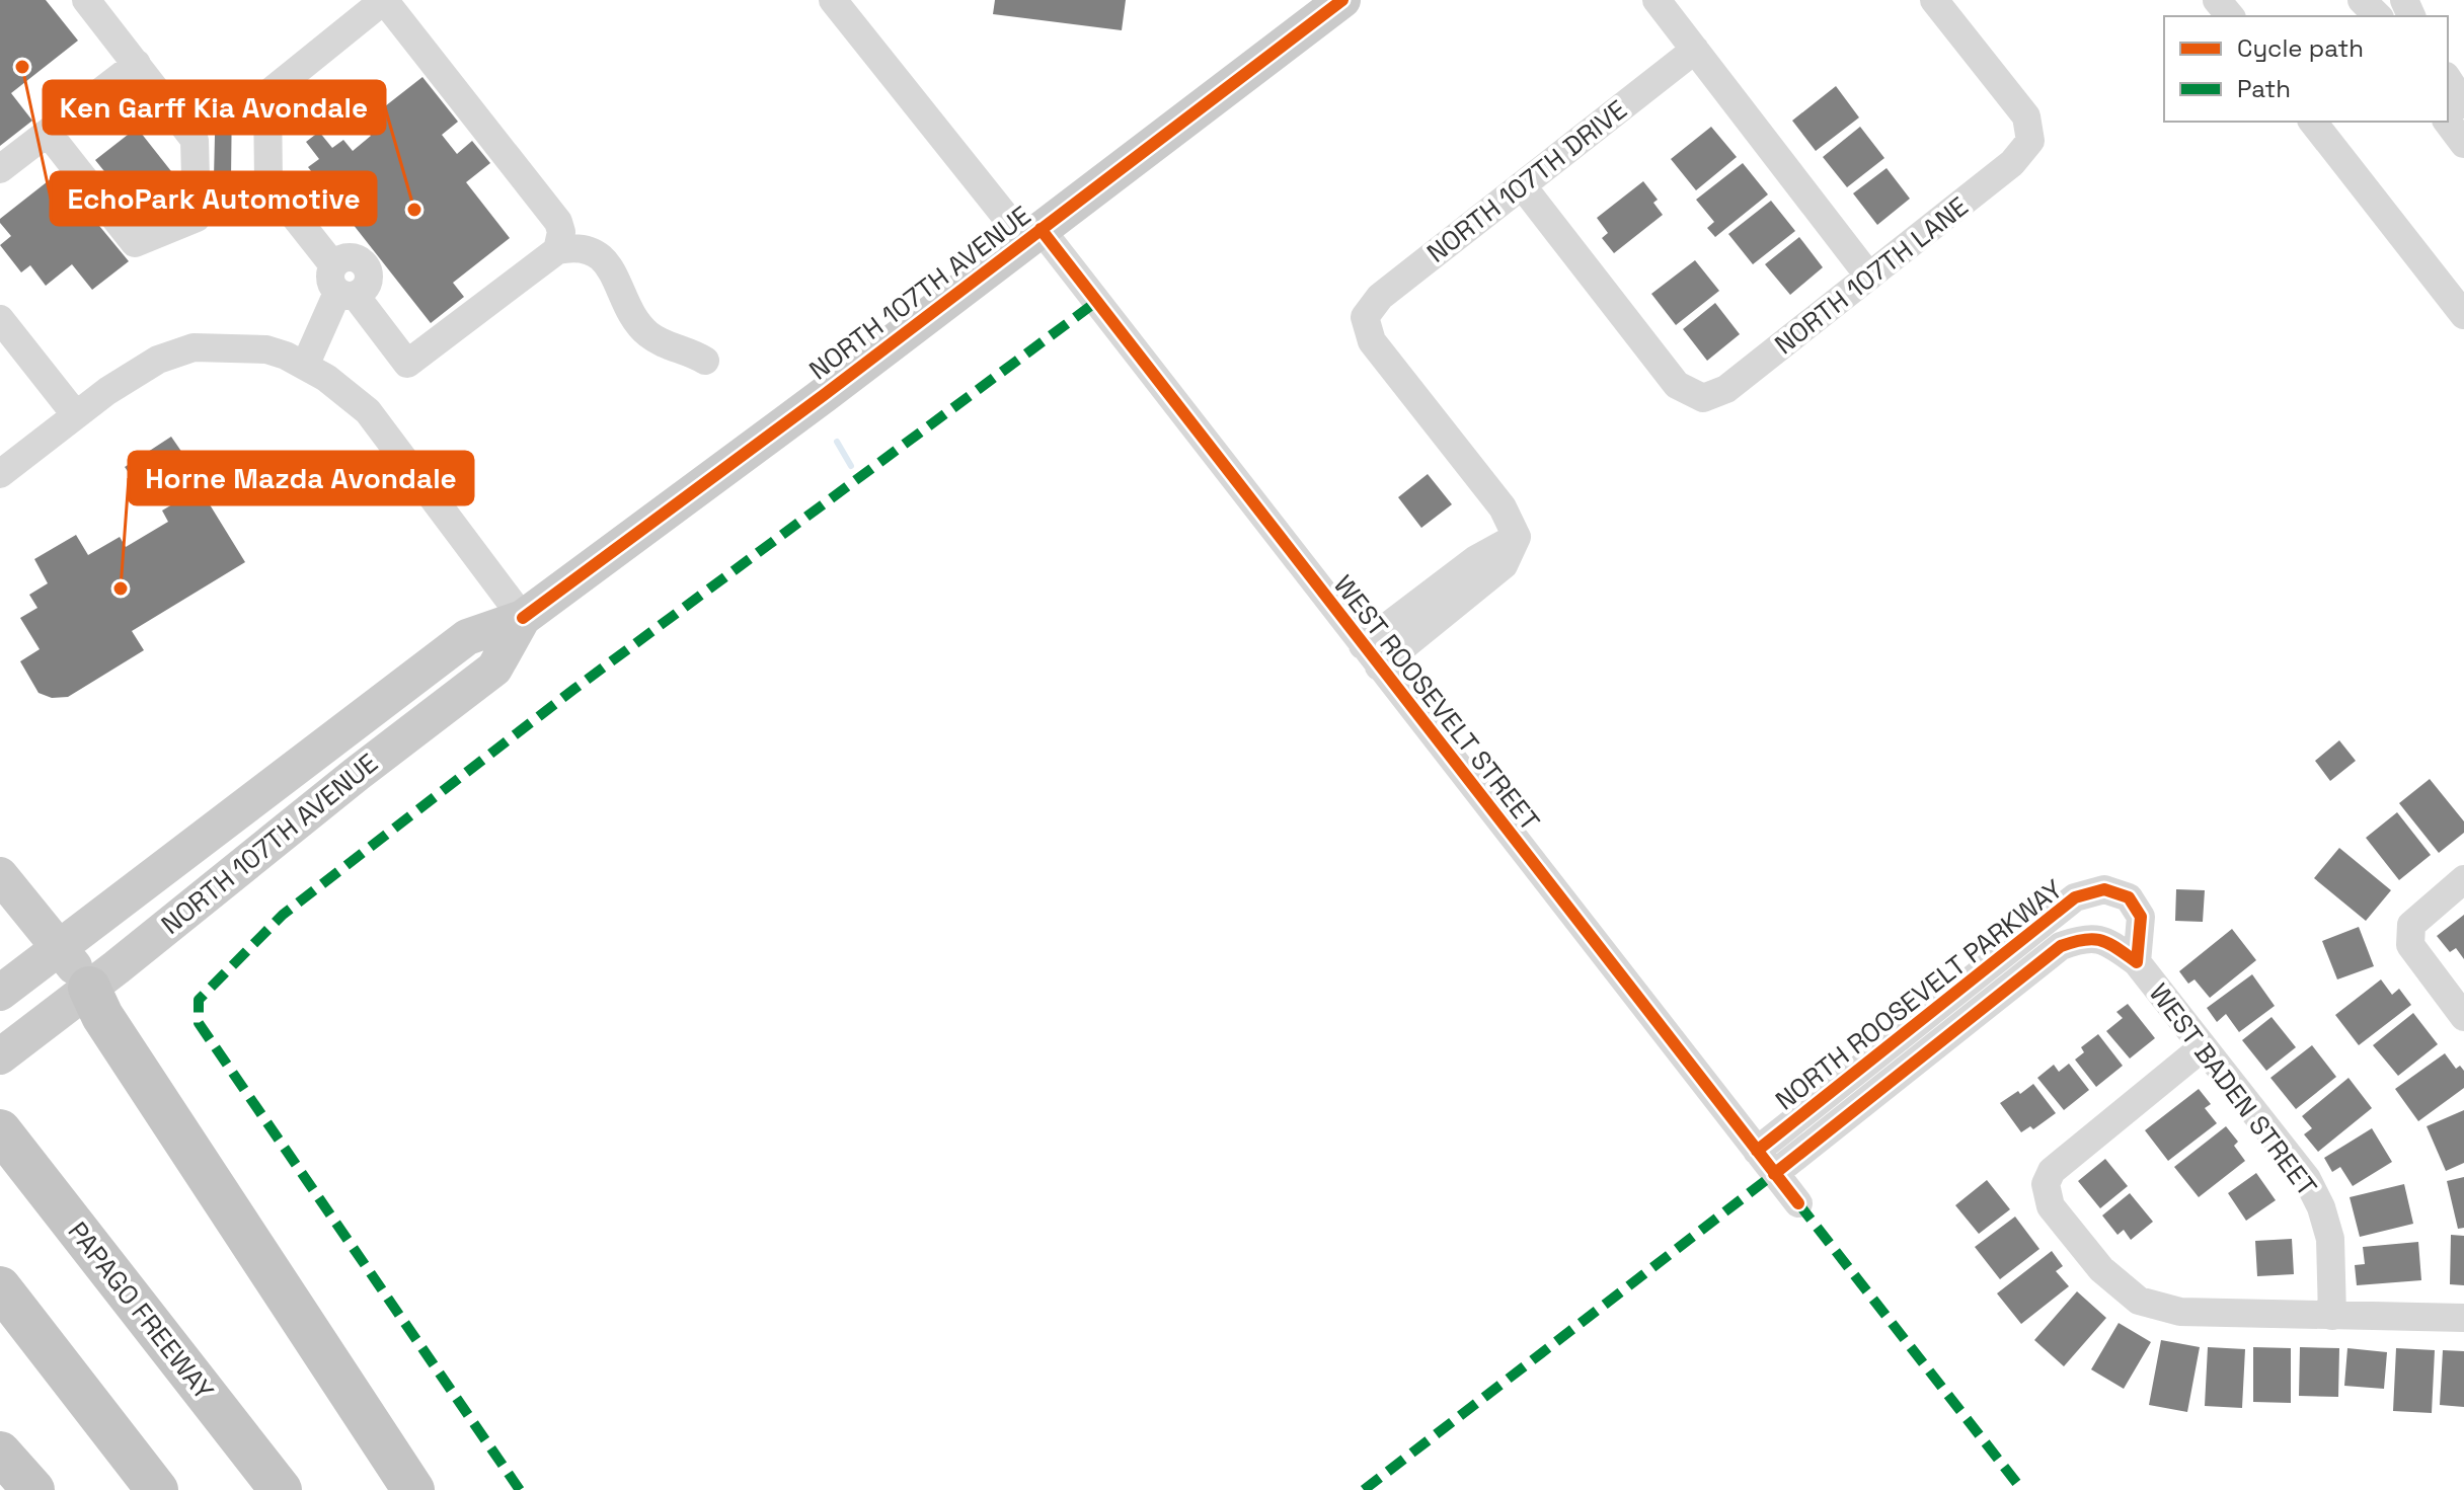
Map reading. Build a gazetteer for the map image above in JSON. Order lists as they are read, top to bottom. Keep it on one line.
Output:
{"streets":{"highway":["PAPAGO FREEWAY"],"main road":["NORTH 107TH AVENUE"],"street":["NORTH 107TH DRIVE","NORTH 107TH LANE","WEST ROOSEVELT STREET","NORTH ROOSEVELT PARKWAY","WEST BADEN STREET"]},"crossings":[["NORTH 107TH DRIVE","NORTH 107TH LANE"],["NORTH 107TH DRIVE","WEST ROOSEVELT STREET"],["NORTH 107TH AVENUE","WEST ROOSEVELT STREET"],["WEST ROOSEVELT STREET","NORTH ROOSEVELT PARKWAY"],["NORTH ROOSEVELT PARKWAY","WEST BADEN STREET"]],"places":["EchoPark Automotive","Ken Garff Kia Avondale","Horne Mazda Avondale"],"legend":["Cycle path","Path"]}
